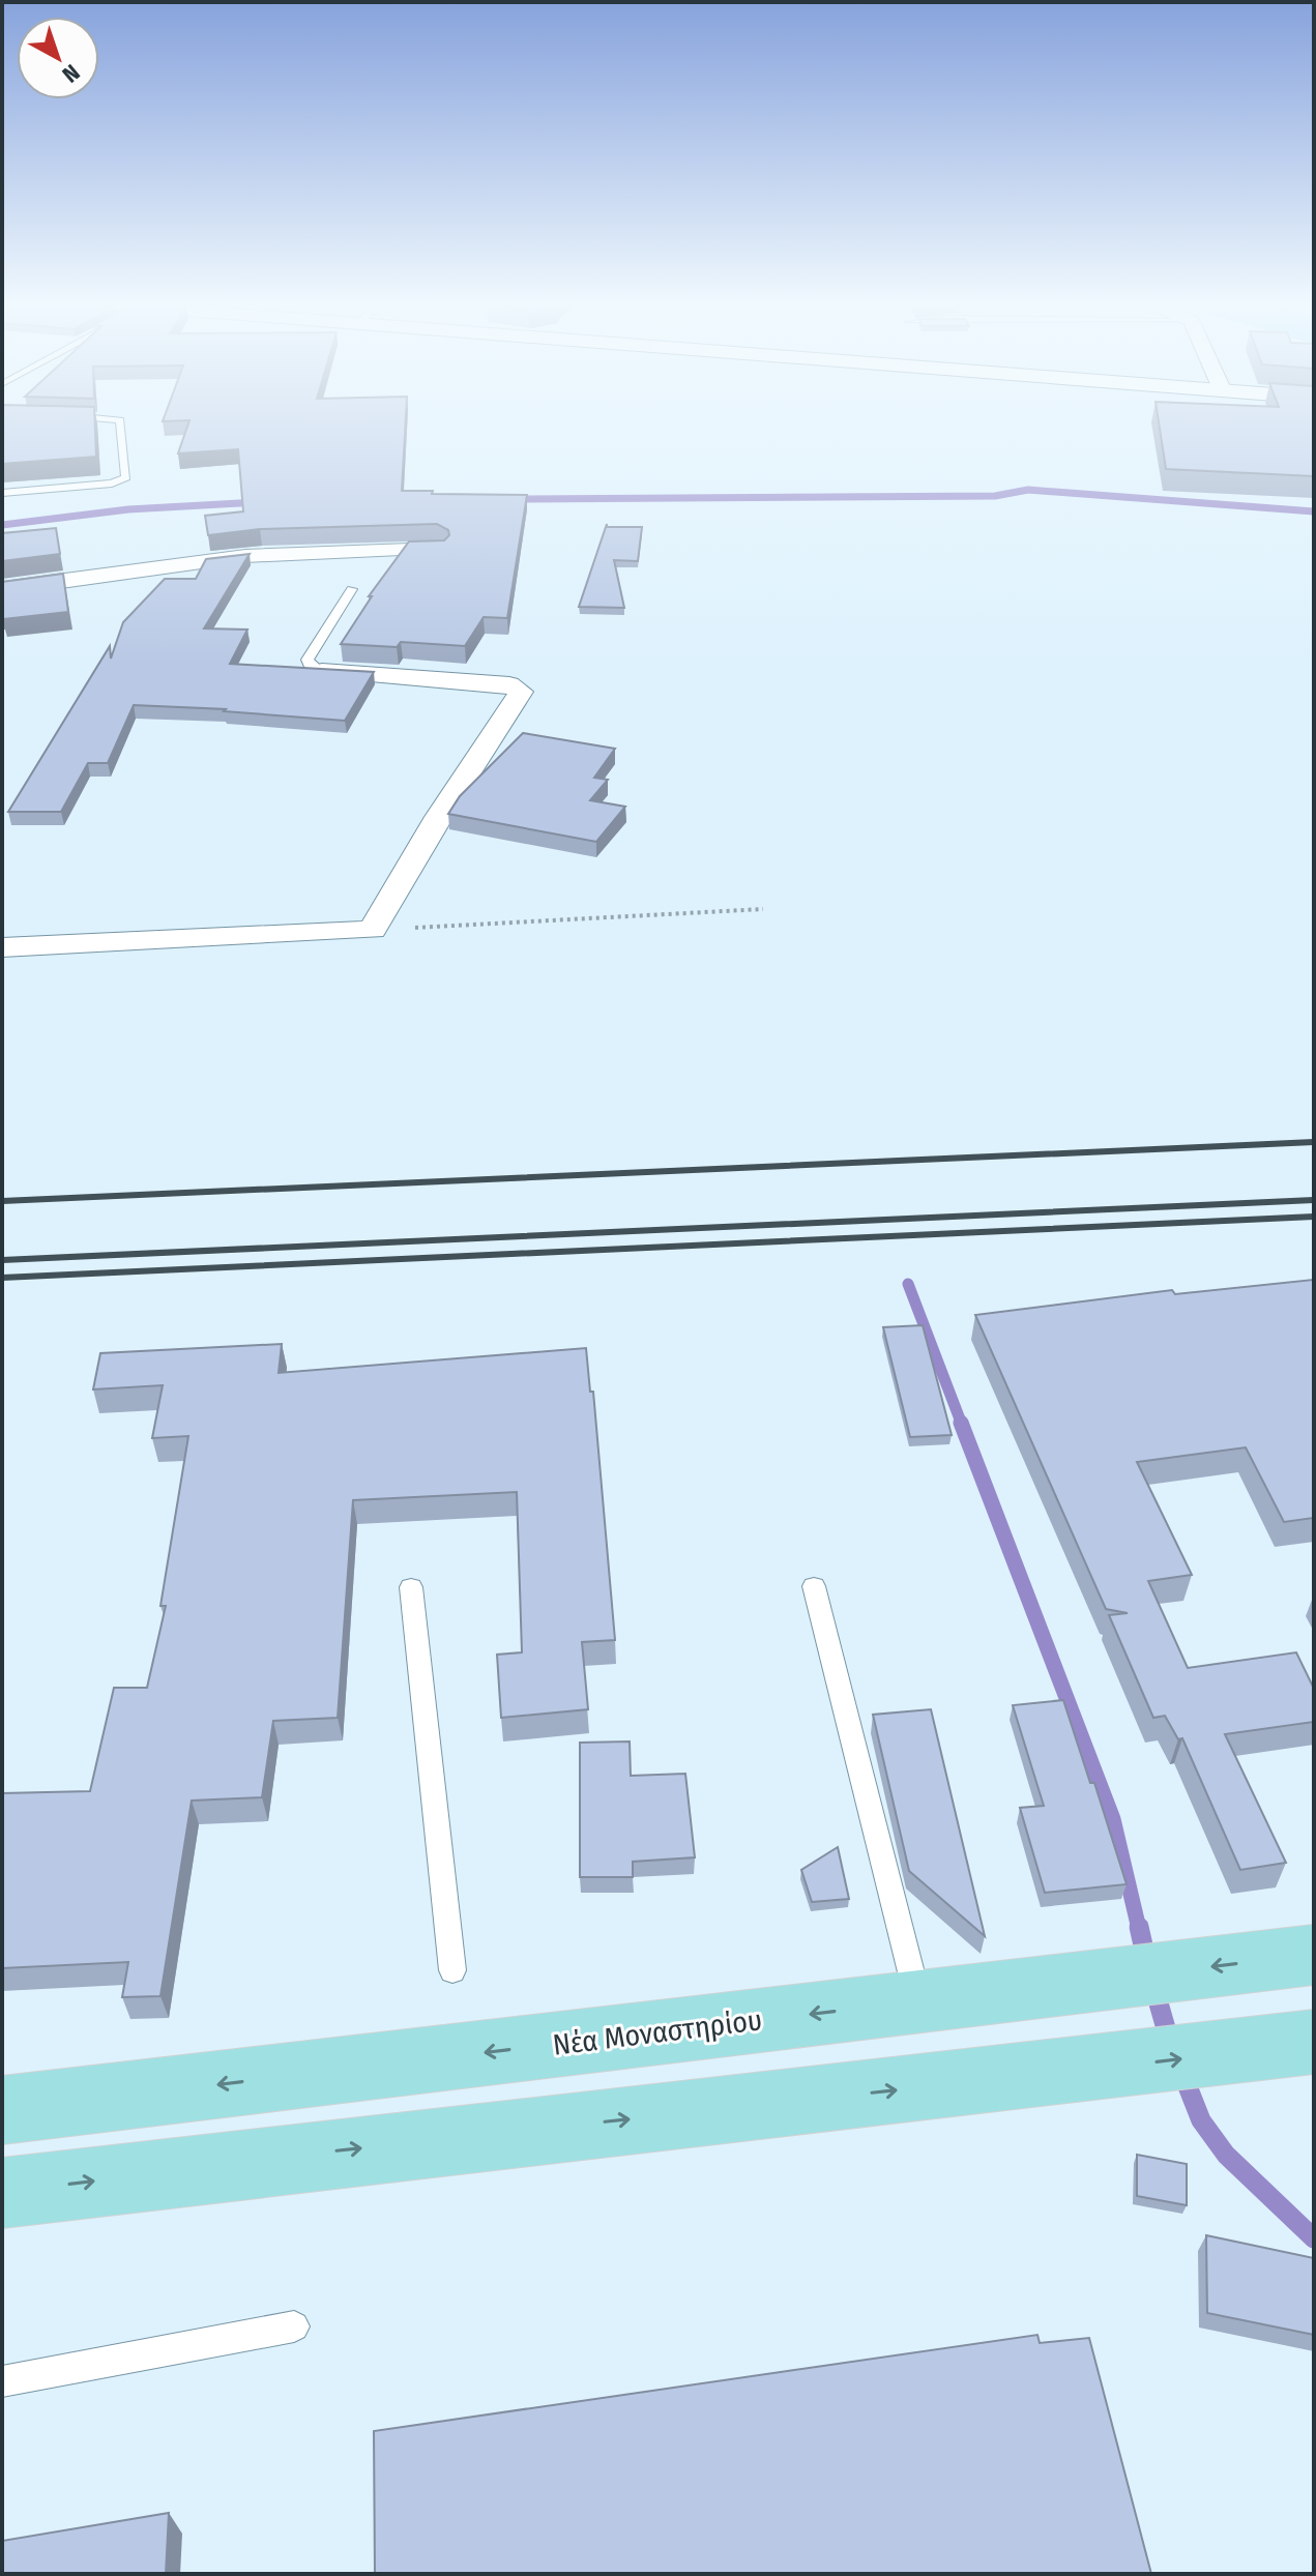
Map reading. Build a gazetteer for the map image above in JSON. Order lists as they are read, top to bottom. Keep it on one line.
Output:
{"streets":{"main road":["Νέα Μοναστηρίου"]},"north":"bottom right"}
